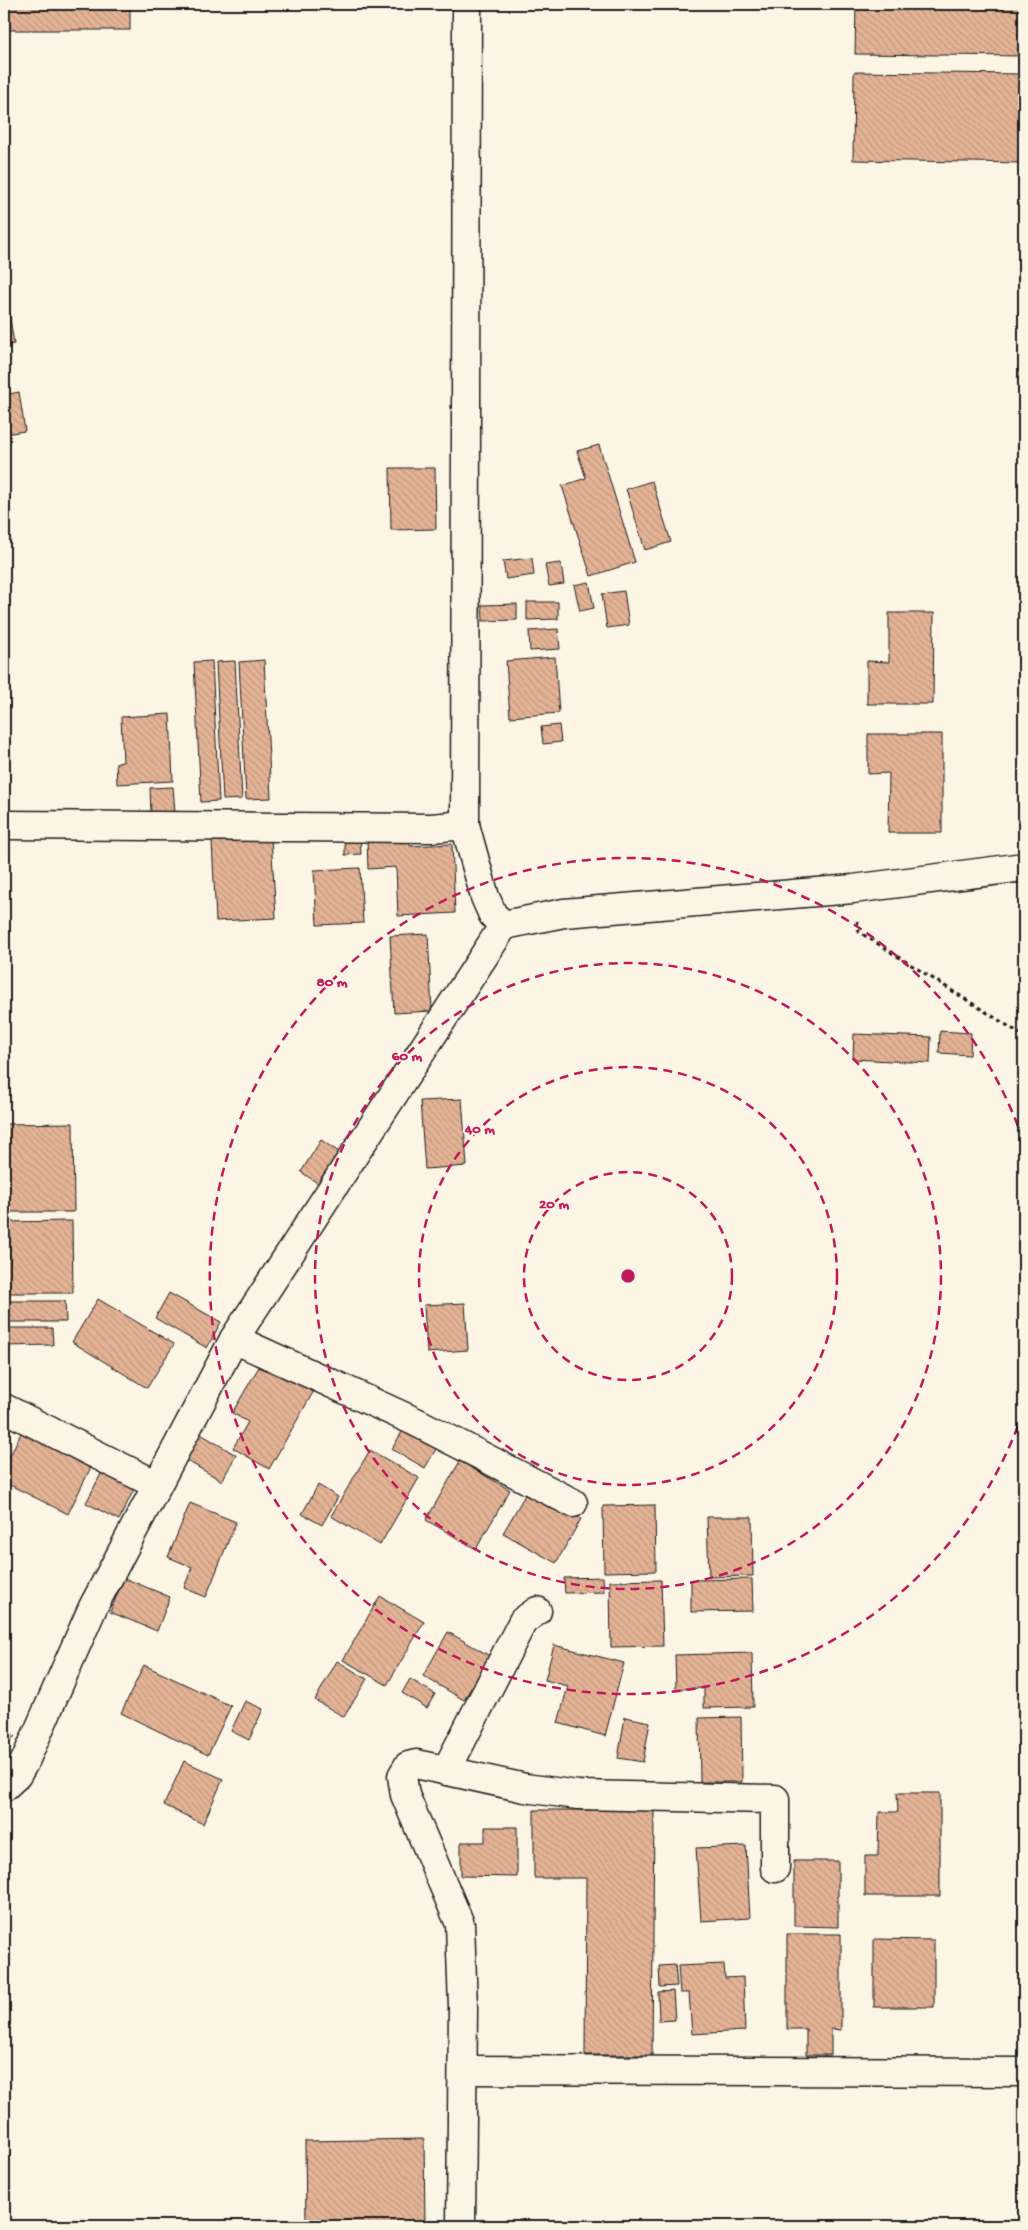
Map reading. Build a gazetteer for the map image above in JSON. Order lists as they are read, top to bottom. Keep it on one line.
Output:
{"rings":["80 m","60 m","40 m","20 m"]}
